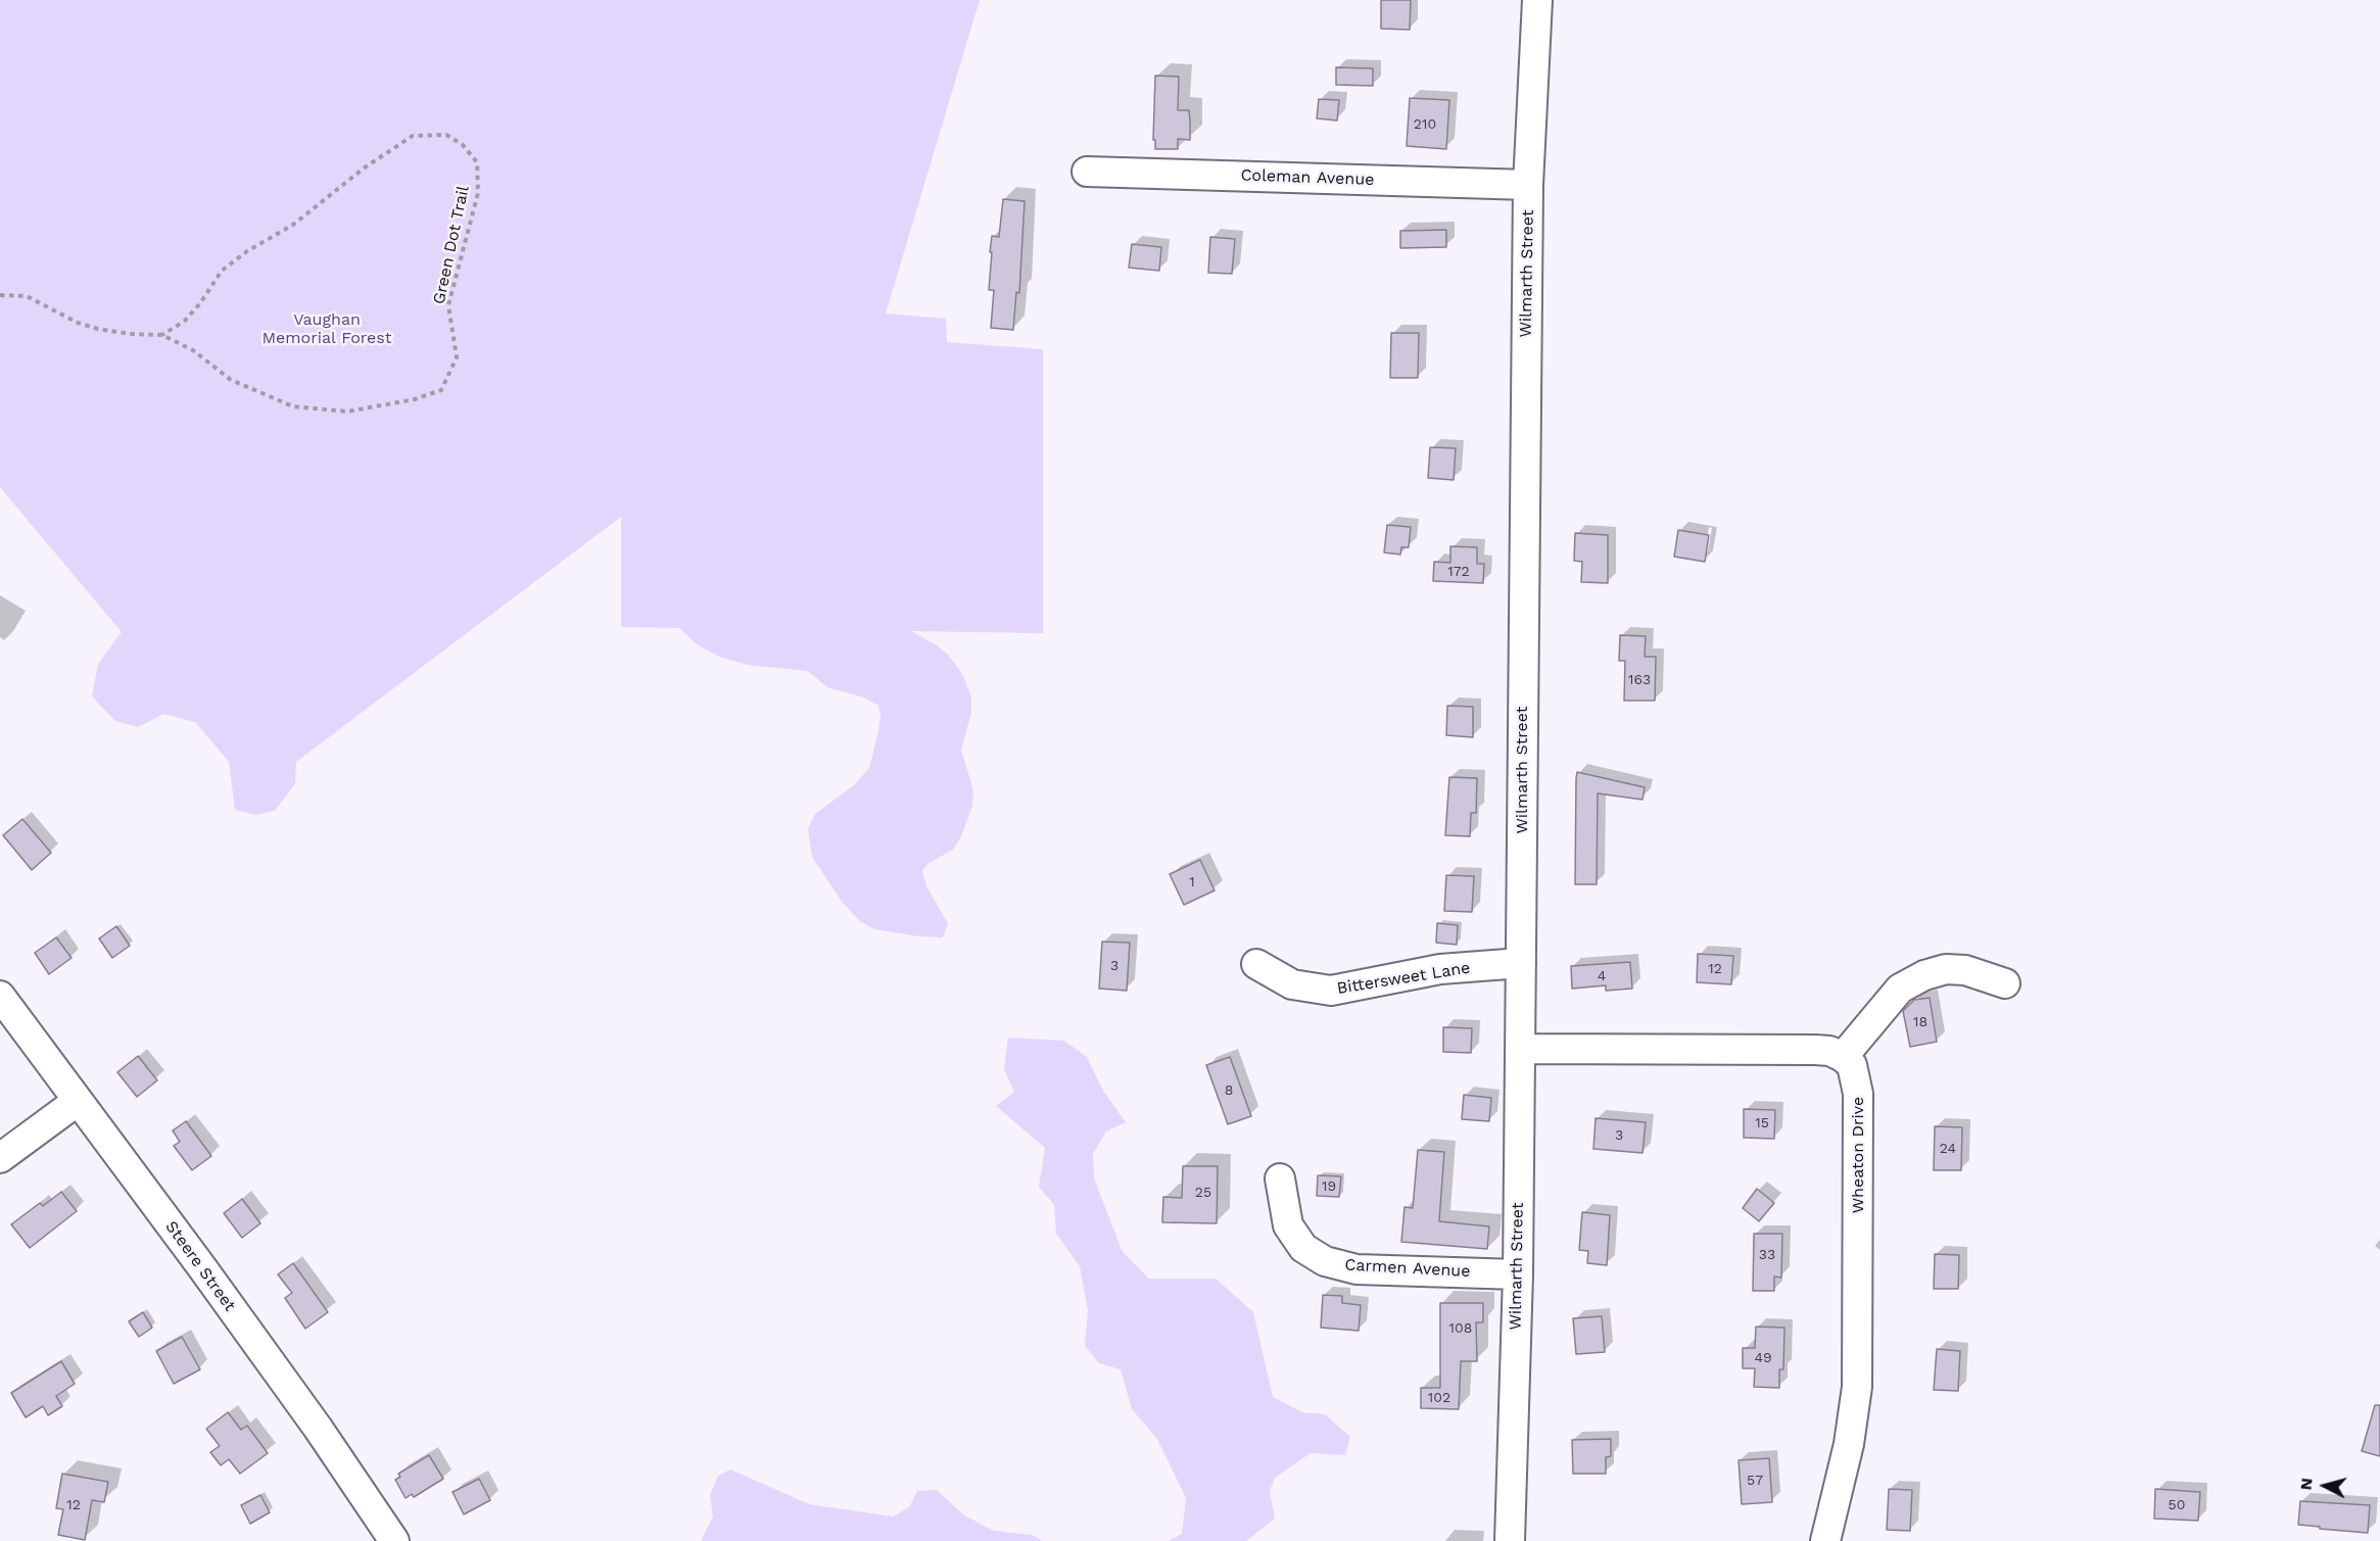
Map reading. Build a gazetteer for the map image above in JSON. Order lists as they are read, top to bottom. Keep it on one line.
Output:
{"streets":{"street":["Coleman Avenue","Wilmarth Street","Bittersweet Lane","Wheaton Drive","Steere Street","Carmen Avenue"],"path":["Green Dot Trail"]},"crossings":[["Coleman Avenue","Wilmarth Street"],["Wilmarth Street","Bittersweet Lane"],["Wilmarth Street","Carmen Avenue"]],"parks":["Vaughan Memorial Forest"],"house_numbers":["210","172","163","1","3","12","4","18","8","15","3","24","19","25","33","108","49","102","57","12","50"],"north":"left"}
